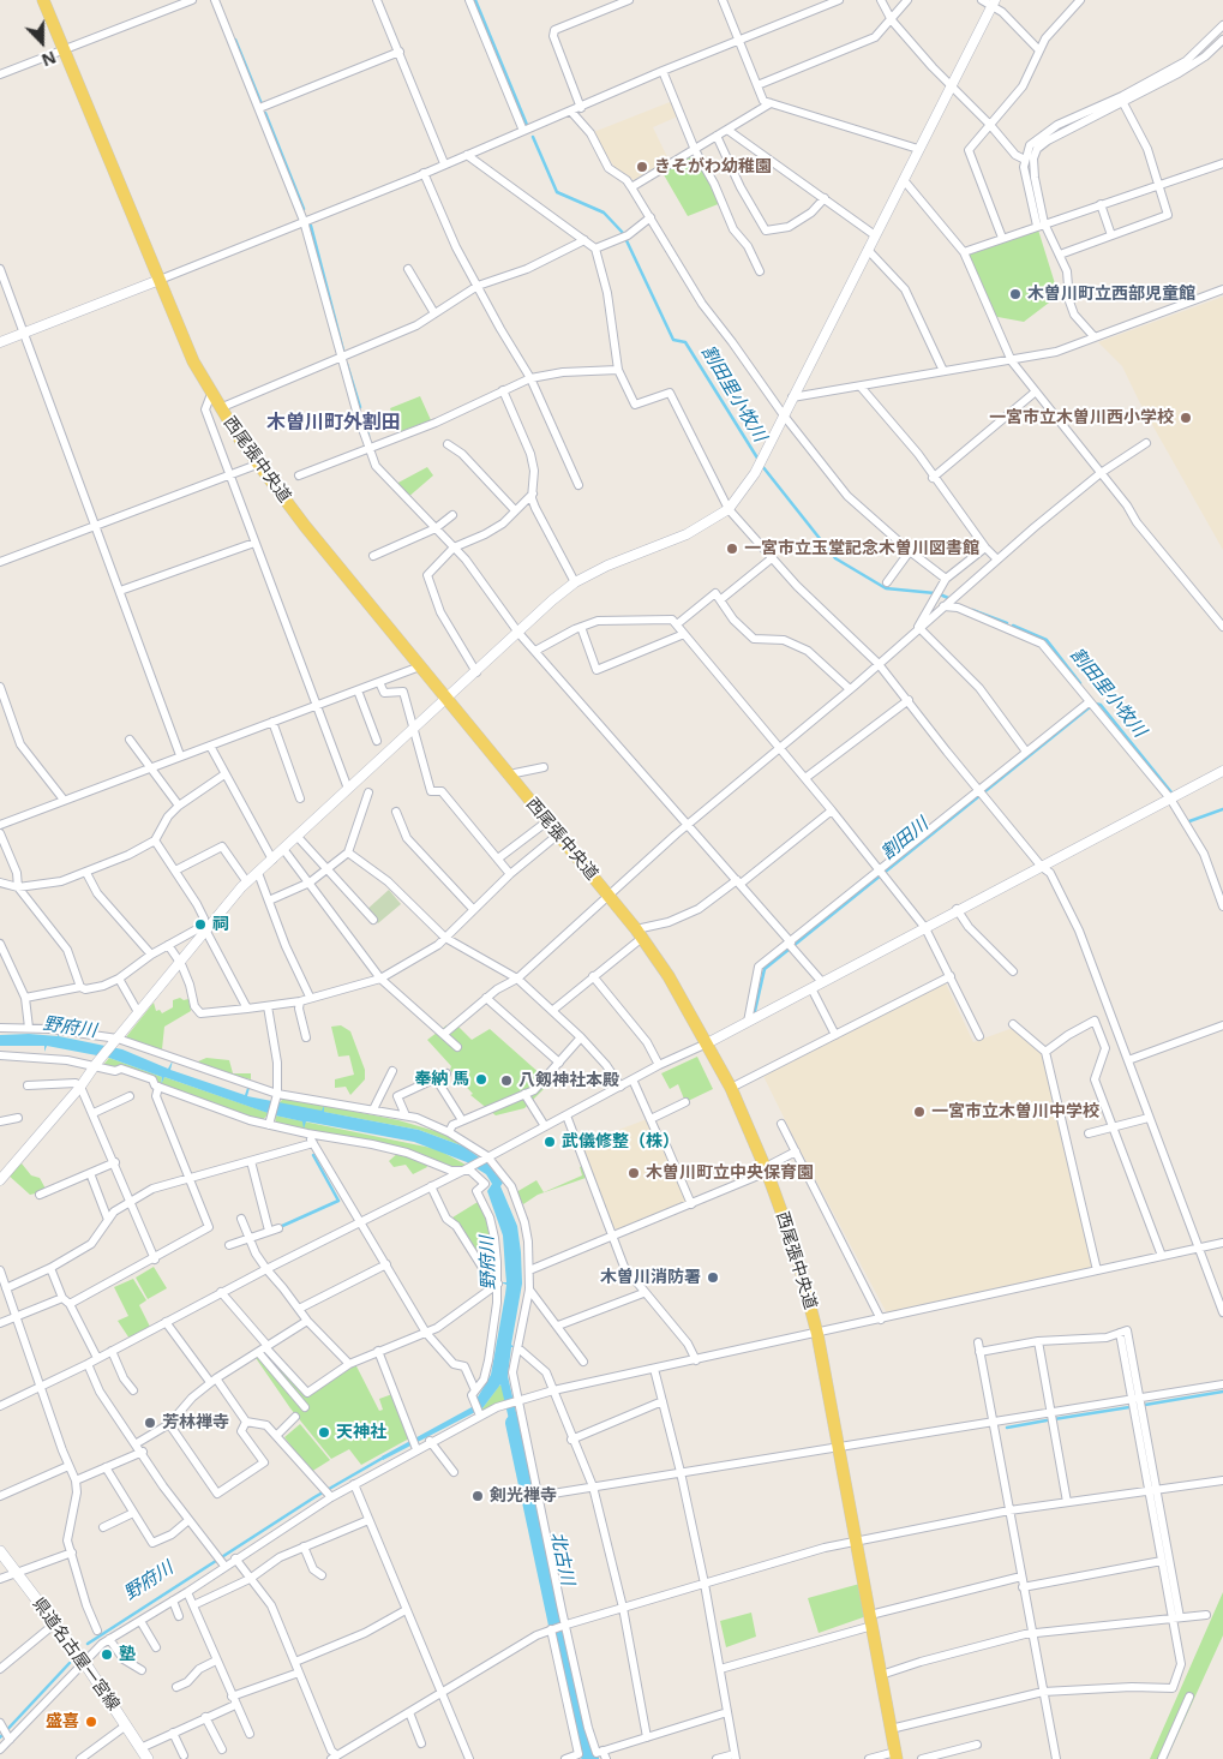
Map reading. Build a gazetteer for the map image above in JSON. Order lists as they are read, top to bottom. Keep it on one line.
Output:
{"streets":{"main road":["西尾張中央道","県道名古屋一宮線"]},"districts":["木曽川町外割田"],"water":["割田里小牧川","割田川","野府川","北古川"],"places":["きそがわ幼稚園","木曽川町立西部児童館","一宮市立木曽川西小学校","一宮市立玉堂記念木曽川図書館","祠","奉納 馬","八剱神社本殿","一宮市立木曽川中学校","武儀修整（株）","木曽川町立中央保育園","木曽川消防署","芳林禅寺","天神社","剣光禅寺","塾","盛喜"],"north":"bottom"}
